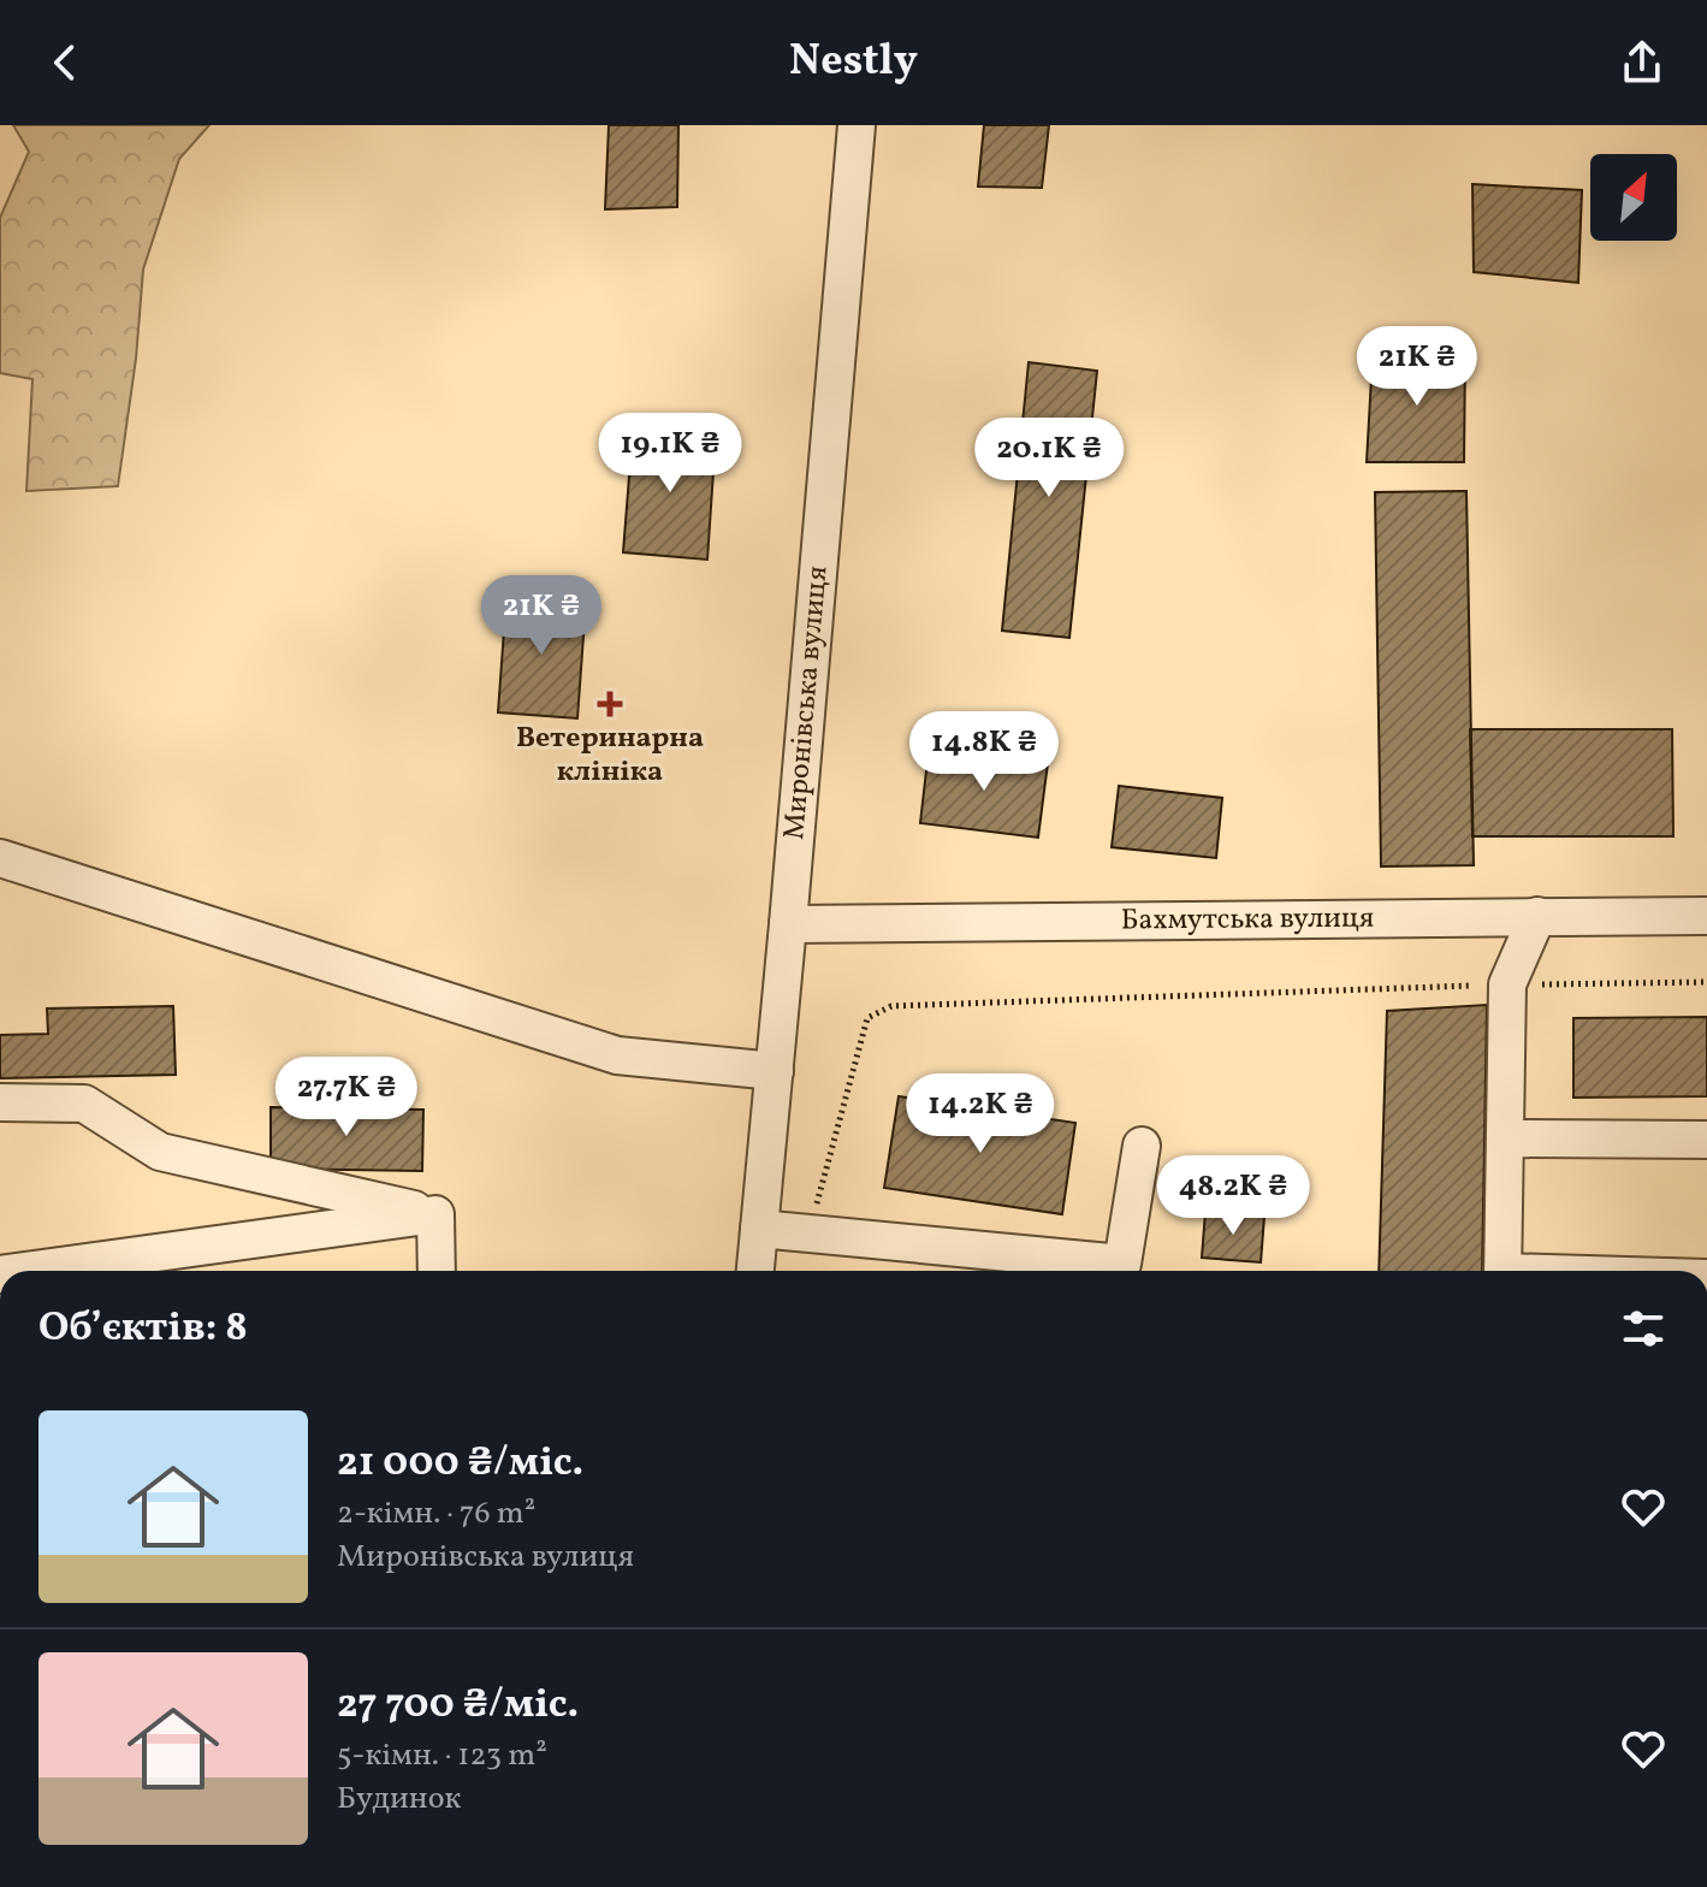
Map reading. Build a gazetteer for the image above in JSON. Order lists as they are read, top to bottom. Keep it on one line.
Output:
{"streets":{"street":["Миронівська вулиця","Бахмутська вулиця"]},"crossings":[["Миронівська вулиця","Бахмутська вулиця"]],"places":{"health":["Ветеринарна клініка"]},"north":"top right","page":{"header":"Nestly","price":["21K ₴","19.1K ₴","20.1K ₴","21K ₴","14.8K ₴","27.7K ₴","14.2K ₴","48.2K ₴"],"heading":"Об’єктів: 8","list":[{"name":"21 000 ₴/міс.","note":"2-кімн. · 76 m² · Миронівська вулиця"},{"name":"27 700 ₴/міс.","note":"5-кімн. · 123 m² · Будинок"}]}}
